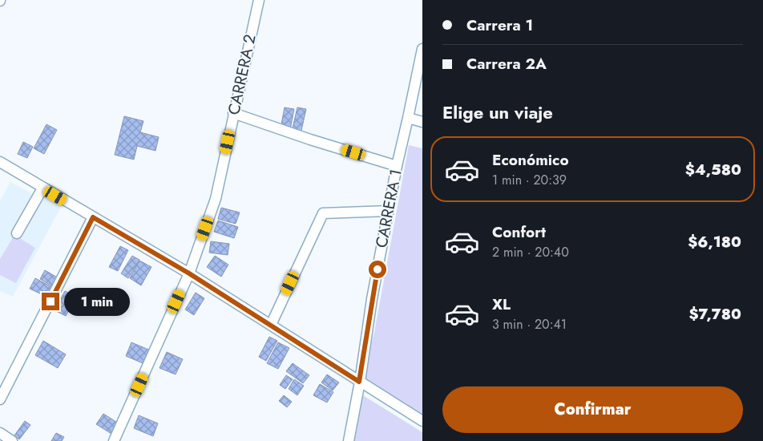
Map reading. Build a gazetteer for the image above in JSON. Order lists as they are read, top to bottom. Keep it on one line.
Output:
{"streets":{"street":["CARRERA 2","CARRERA 1"]},"page":{"banner":["Carrera 1","Carrera 2A"],"heading":"Elige un viaje","list":[{"name":"Económico","note":"1 min · 20:39","value":"$4,580"},{"name":"Confort","note":"2 min · 20:40","value":"$6,180"},{"name":"XL","note":"3 min · 20:41","value":"$7,780"}],"bubble":"1 min","buttons":"Confirmar"}}
